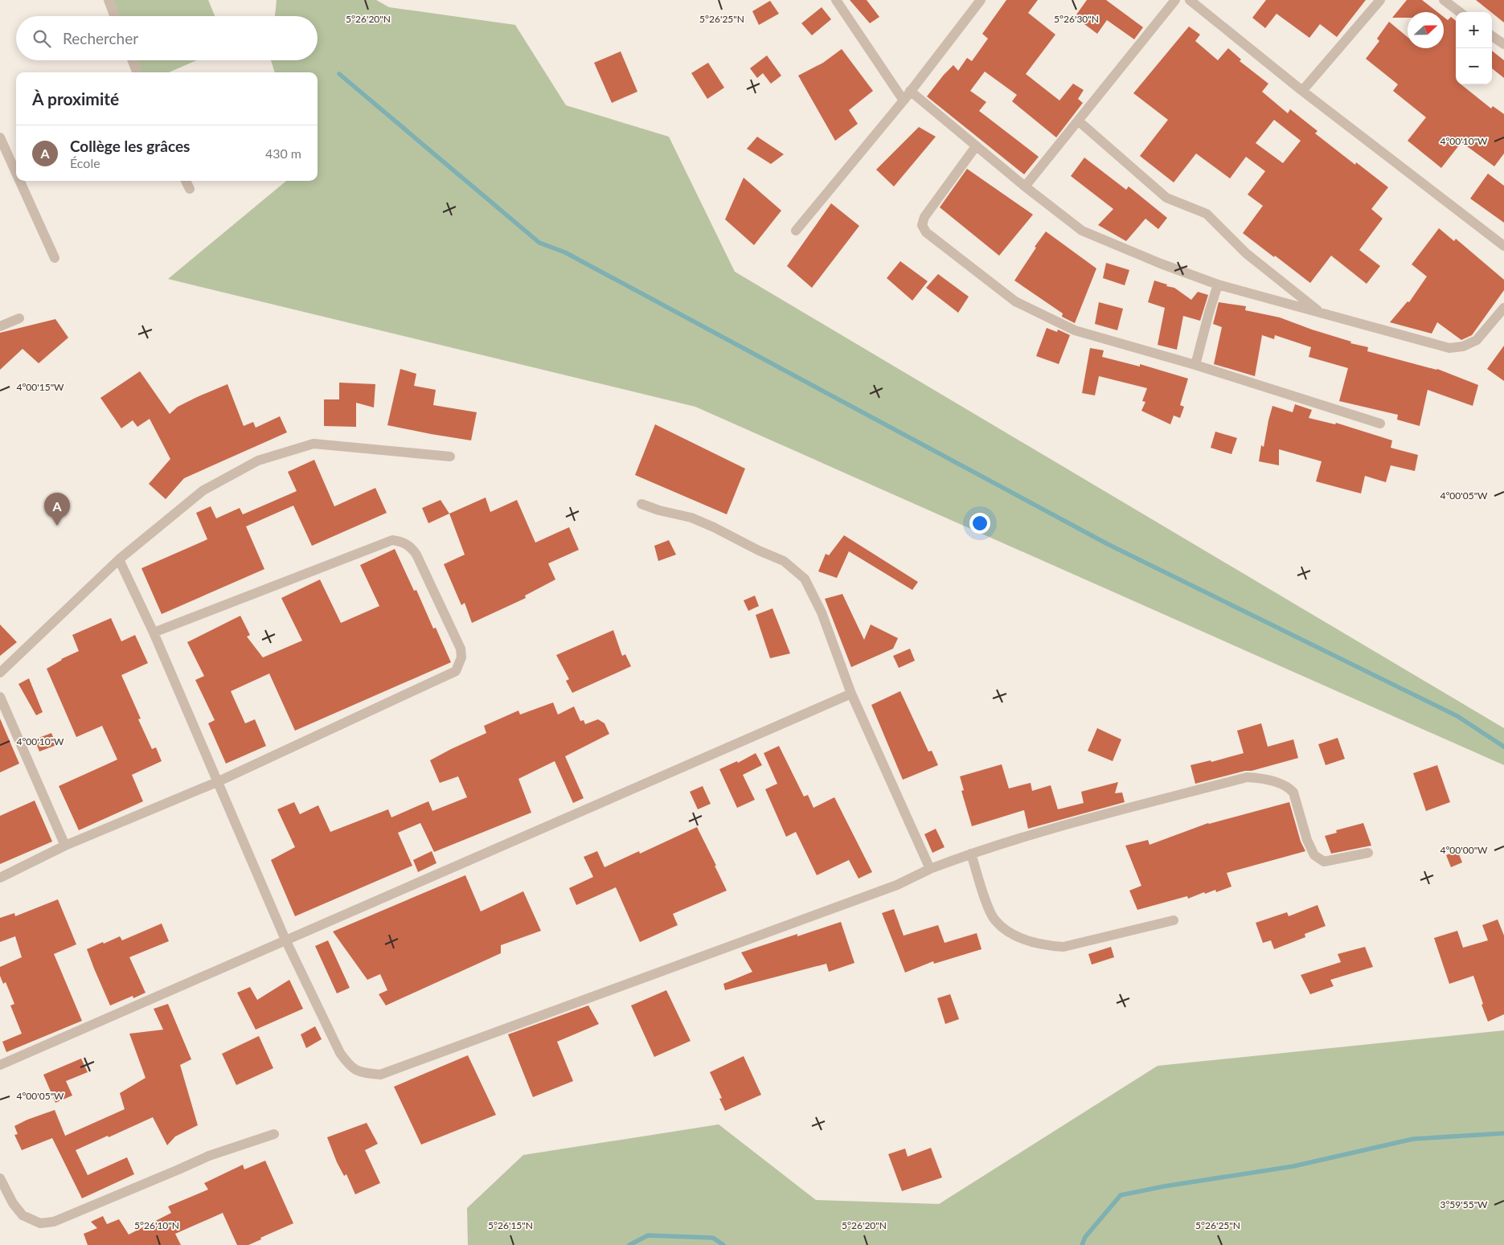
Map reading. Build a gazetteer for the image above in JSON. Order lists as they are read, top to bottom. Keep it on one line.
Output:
{"north":"right","page":{"map_buttons":["+","−"],"search":"Rechercher","heading":"À proximité","list":[{"mark":"A","name":"Collège les grâces","note":"École","value":"430 m"}],"pins":"A"},"coordinates":["5°26'20\"N","5°26'25\"N","5°26'30\"N","4°00'10\"W","4°00'15\"W","4°00'05\"W","4°00'00\"W","3°59'55\"W","5°26'10\"N","5°26'15\"N"]}
